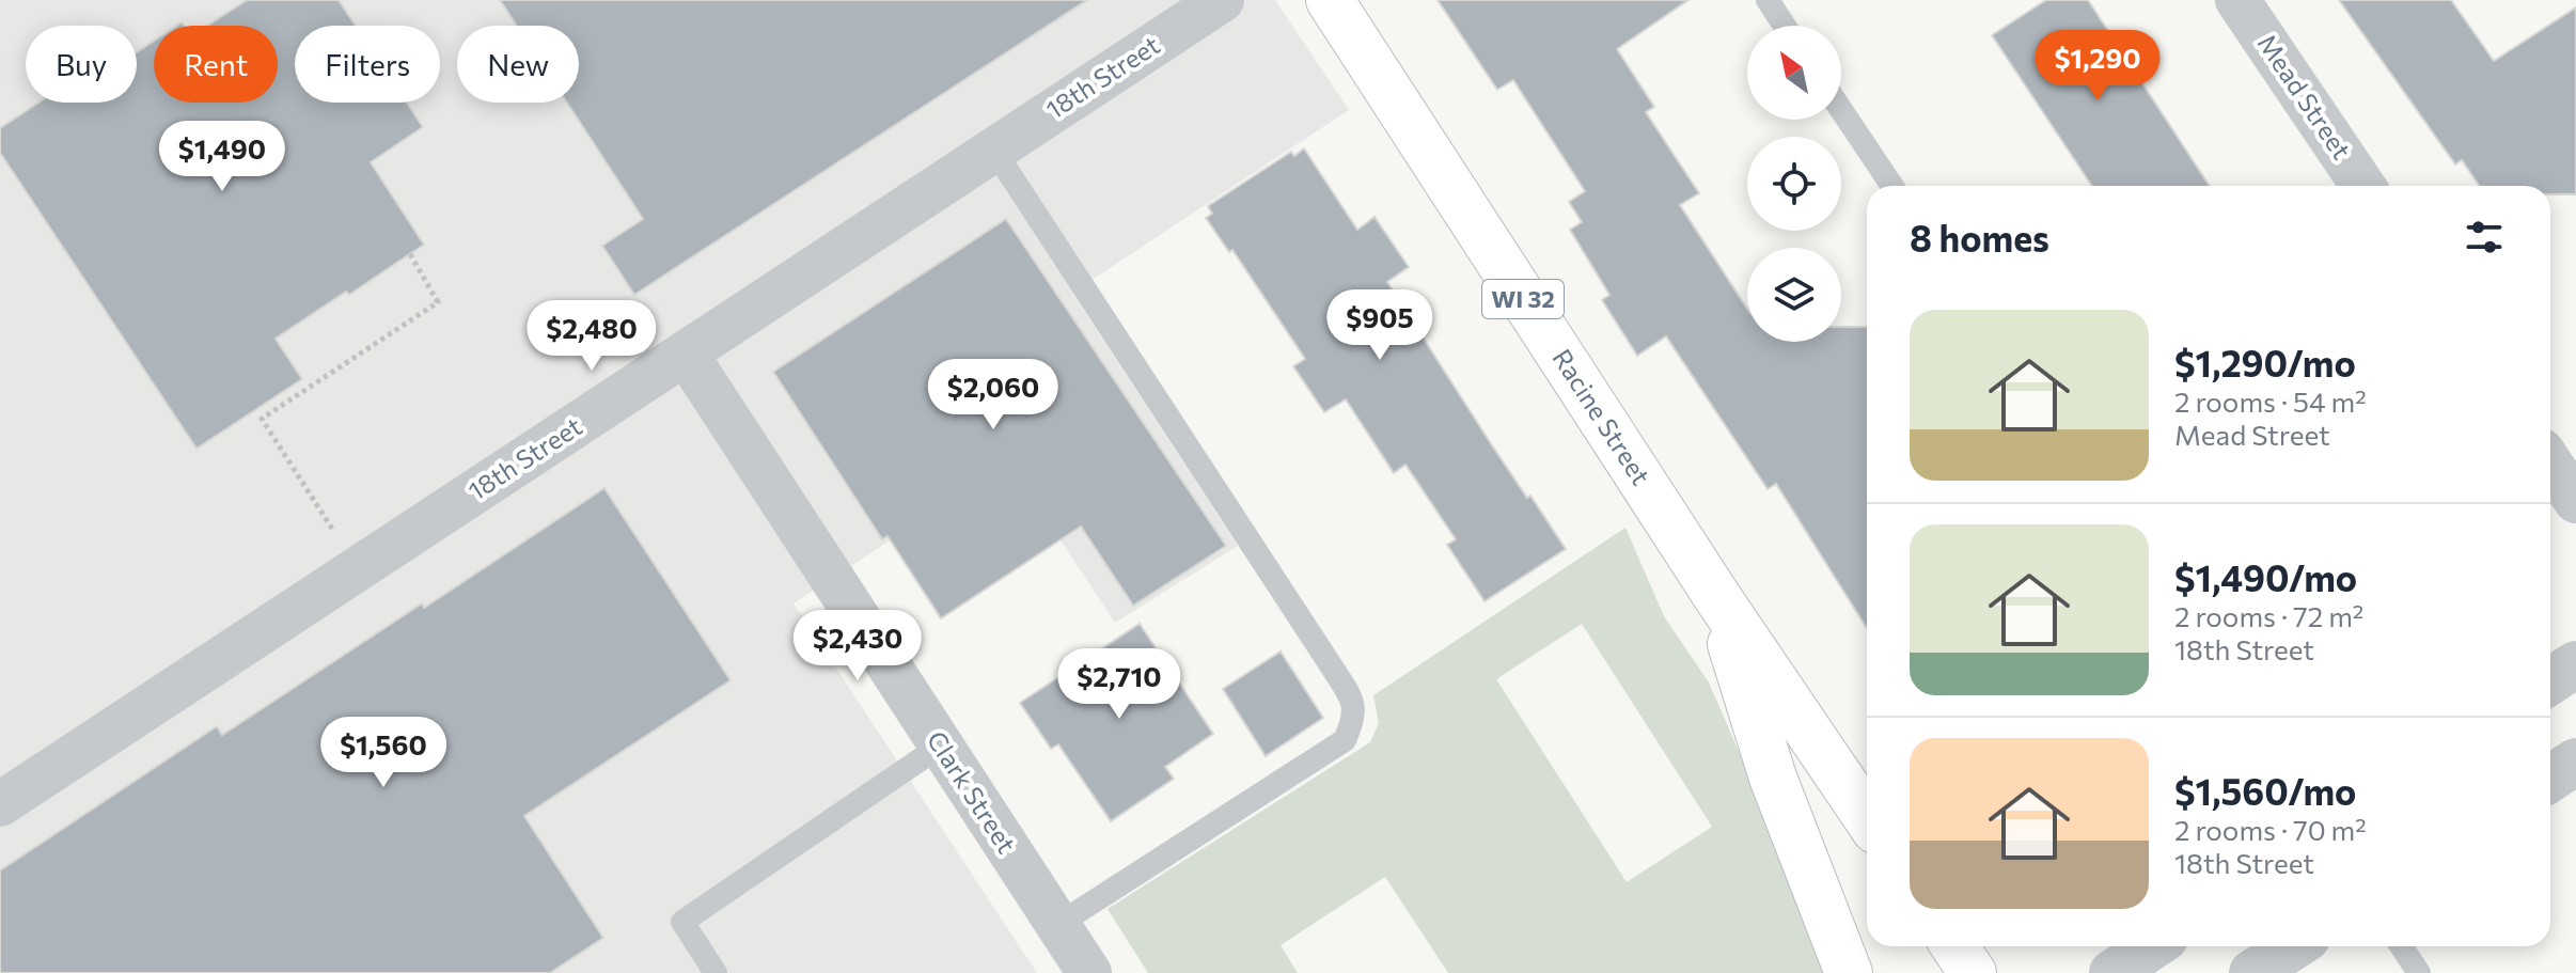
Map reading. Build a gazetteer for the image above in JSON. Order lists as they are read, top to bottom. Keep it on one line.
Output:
{"streets":{"main road":["WI 32","Racine Street"],"street":["18th Street","Mead Street","Clark Street"]},"crossings":[["18th Street","Clark Street"]],"north":"top left","page":{"chip":["Buy","Rent","Filters","New"],"price":["$1,290","$1,490","$905","$2,480","$2,060","$2,430","$2,710","$1,560"],"heading":"8 homes","list":[{"name":"$1,290/mo","note":"2 rooms · 54 m² · Mead Street"},{"name":"$1,490/mo","note":"2 rooms · 72 m² · 18th Street"},{"name":"$1,560/mo","note":"2 rooms · 70 m² · 18th Street"}]}}
